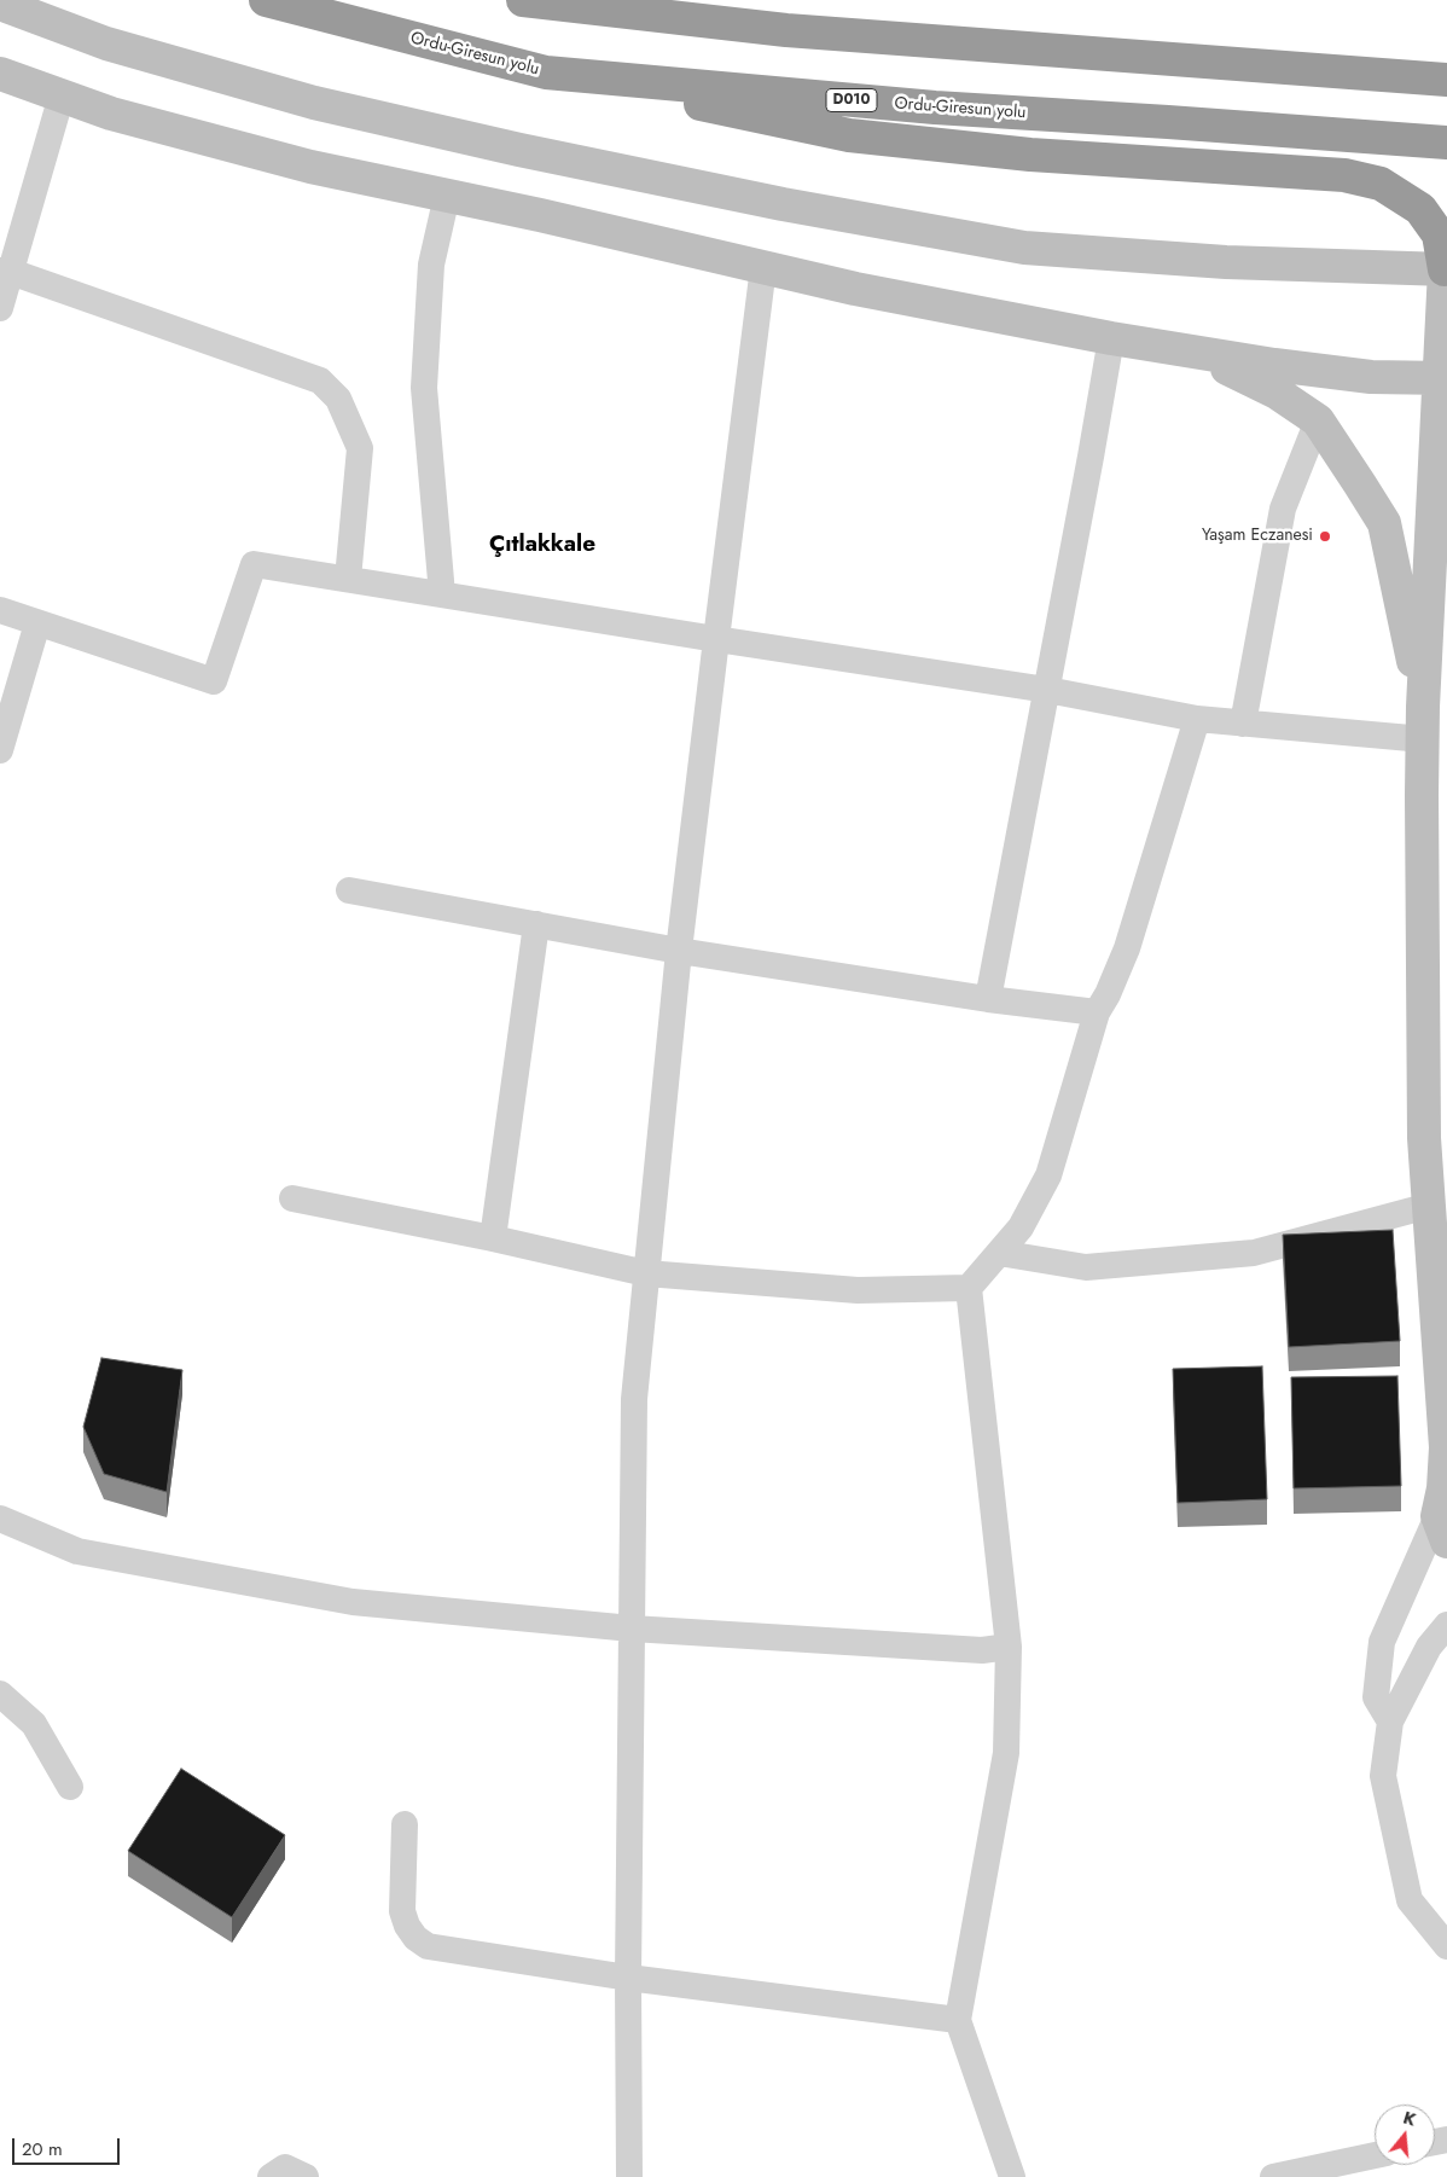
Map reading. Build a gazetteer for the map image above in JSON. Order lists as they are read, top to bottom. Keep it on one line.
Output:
{"streets":{"highway":["Ordu-Giresun yolu","D010"]},"districts":["Çıtlakkale"],"places":["Yaşam Eczanesi"],"scale_bar":"20 m","north":"top"}
